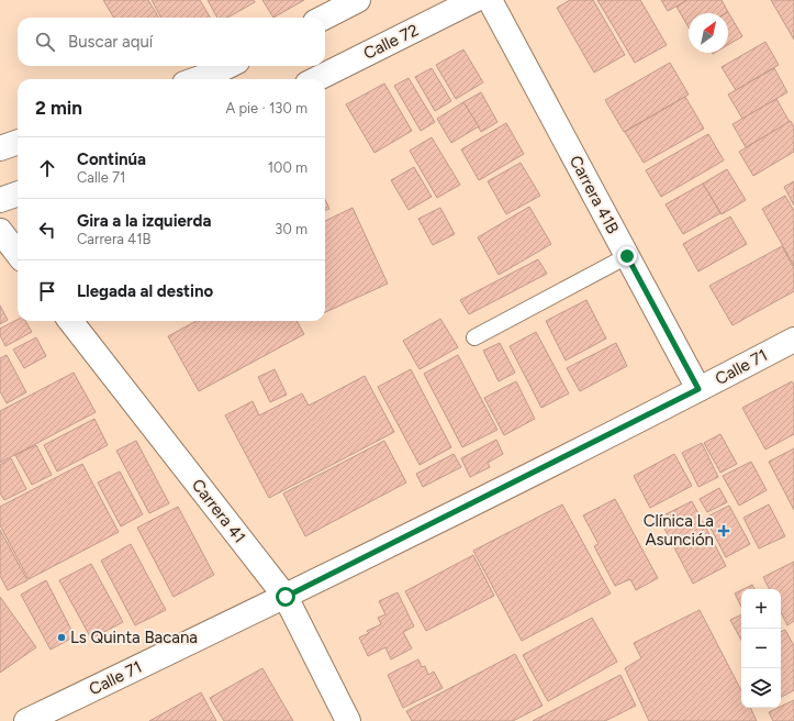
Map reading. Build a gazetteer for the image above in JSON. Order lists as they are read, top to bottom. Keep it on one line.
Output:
{"streets":{"street":["Calle 72","Carrera 41B","Calle 71","Carrera 41"]},"crossings":[["Carrera 41B","Calle 71"],["Calle 71","Carrera 41"]],"places":{"health":["Clínica La Asunción"],"other":["Ls Quinta Bacana"]},"north":"top right","page":{"search":"Buscar aquí","heading":["2 min","A pie · 130 m"],"list":[["Continúa","Calle 71","100 m"],["Gira a la izquierda","Carrera 41B","30 m"],"Llegada al destino"],"map_buttons":["+","−"]}}
